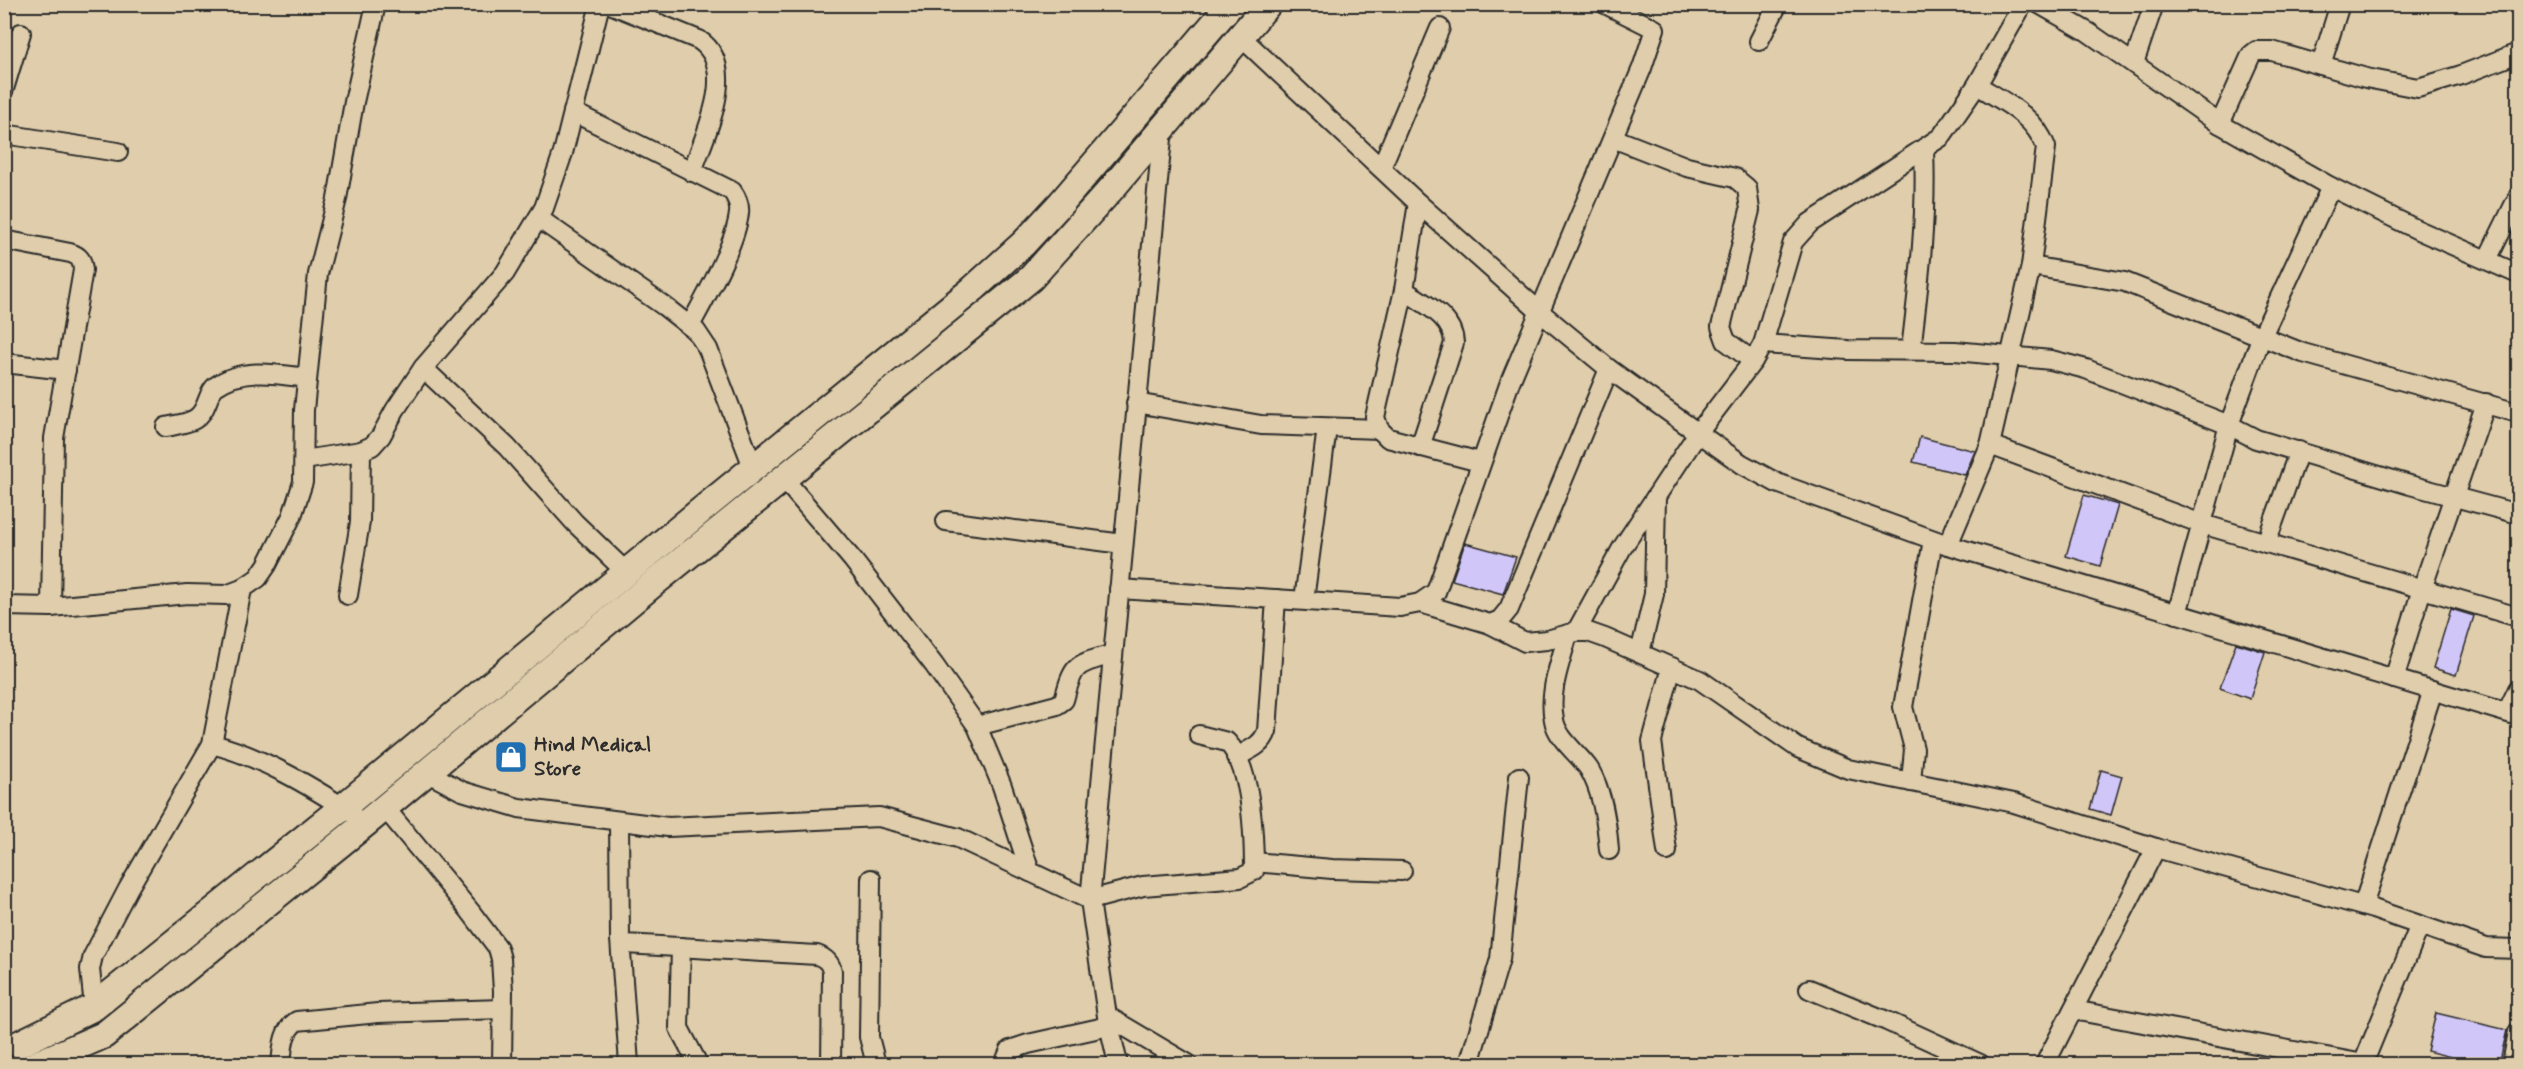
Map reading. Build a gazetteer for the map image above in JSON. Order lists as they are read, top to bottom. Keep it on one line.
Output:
{"places":{"shop":["Hind Medical Store"]}}
